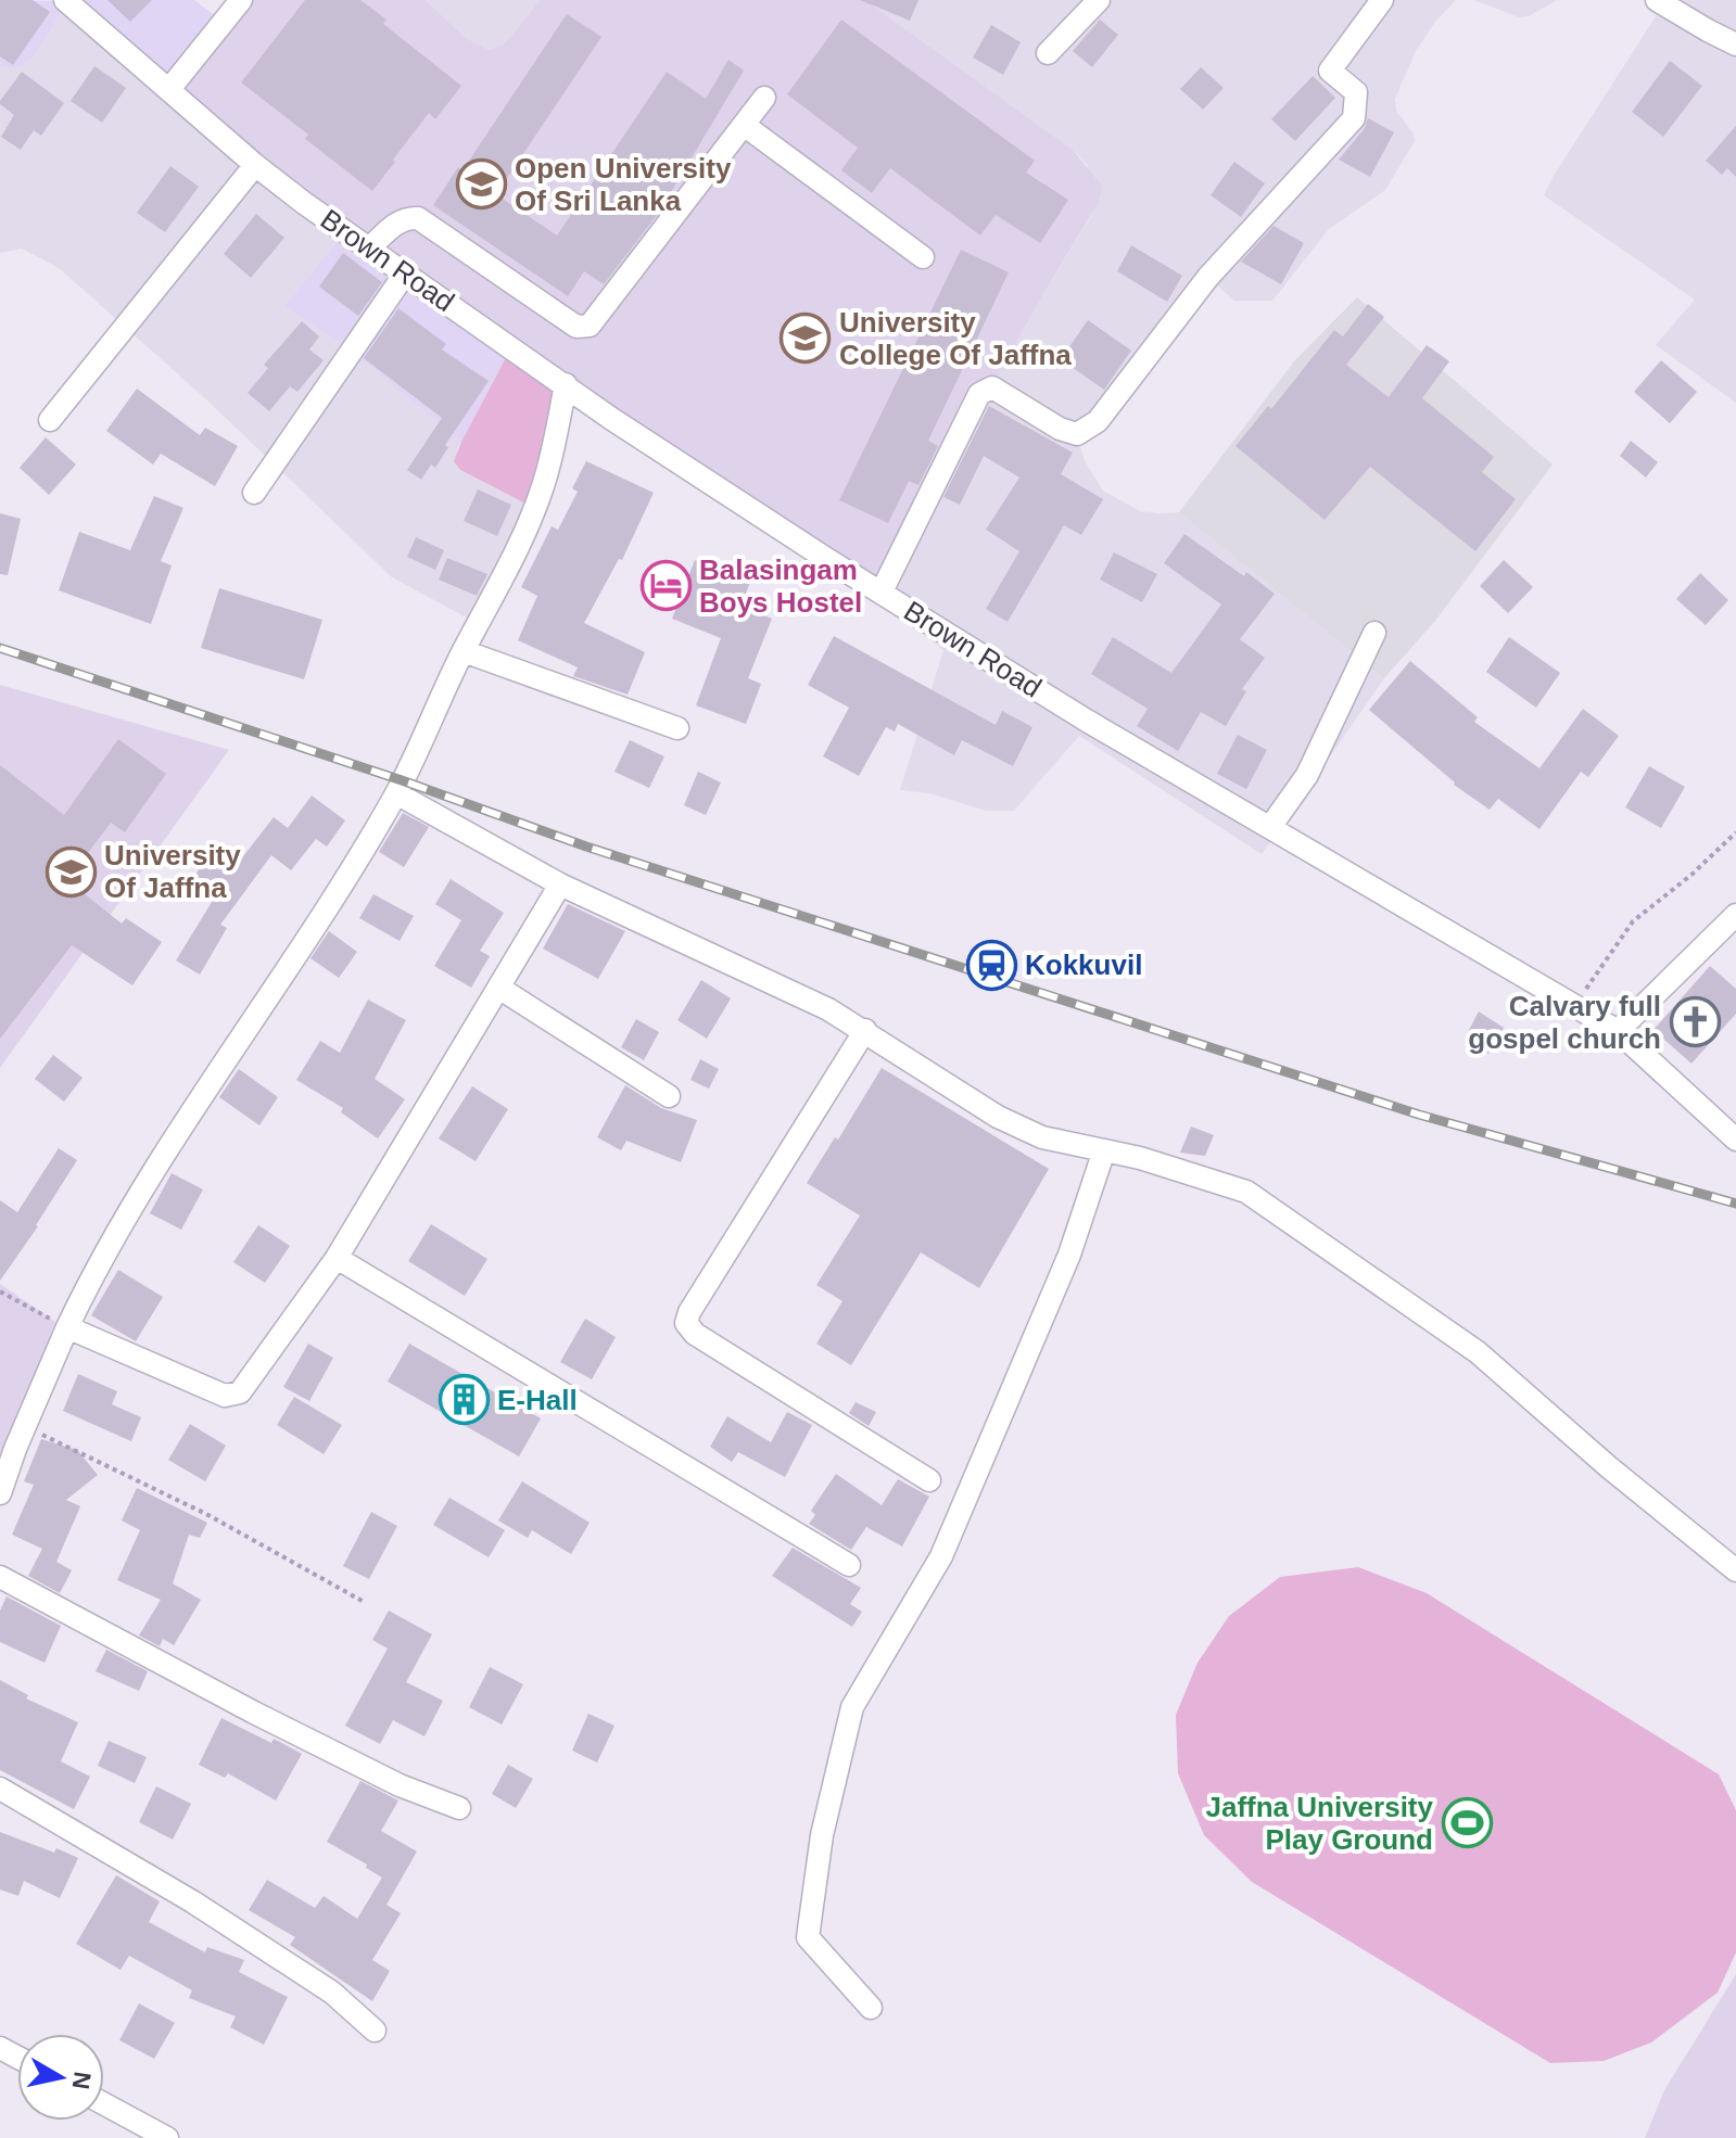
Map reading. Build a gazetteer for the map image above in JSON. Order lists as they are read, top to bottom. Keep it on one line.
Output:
{"streets":{"street":["Brown Road"]},"places":{"school or university":["Open University Of Sri Lanka","University College Of Jaffna","University Of Jaffna"],"hotel":["Balasingam Boys Hostel"],"station":["Kokkuvil"],"church":["Calvary full gospel church"],"building":["E-Hall"],"sports":["Jaffna University Play Ground"]},"north":"right"}
